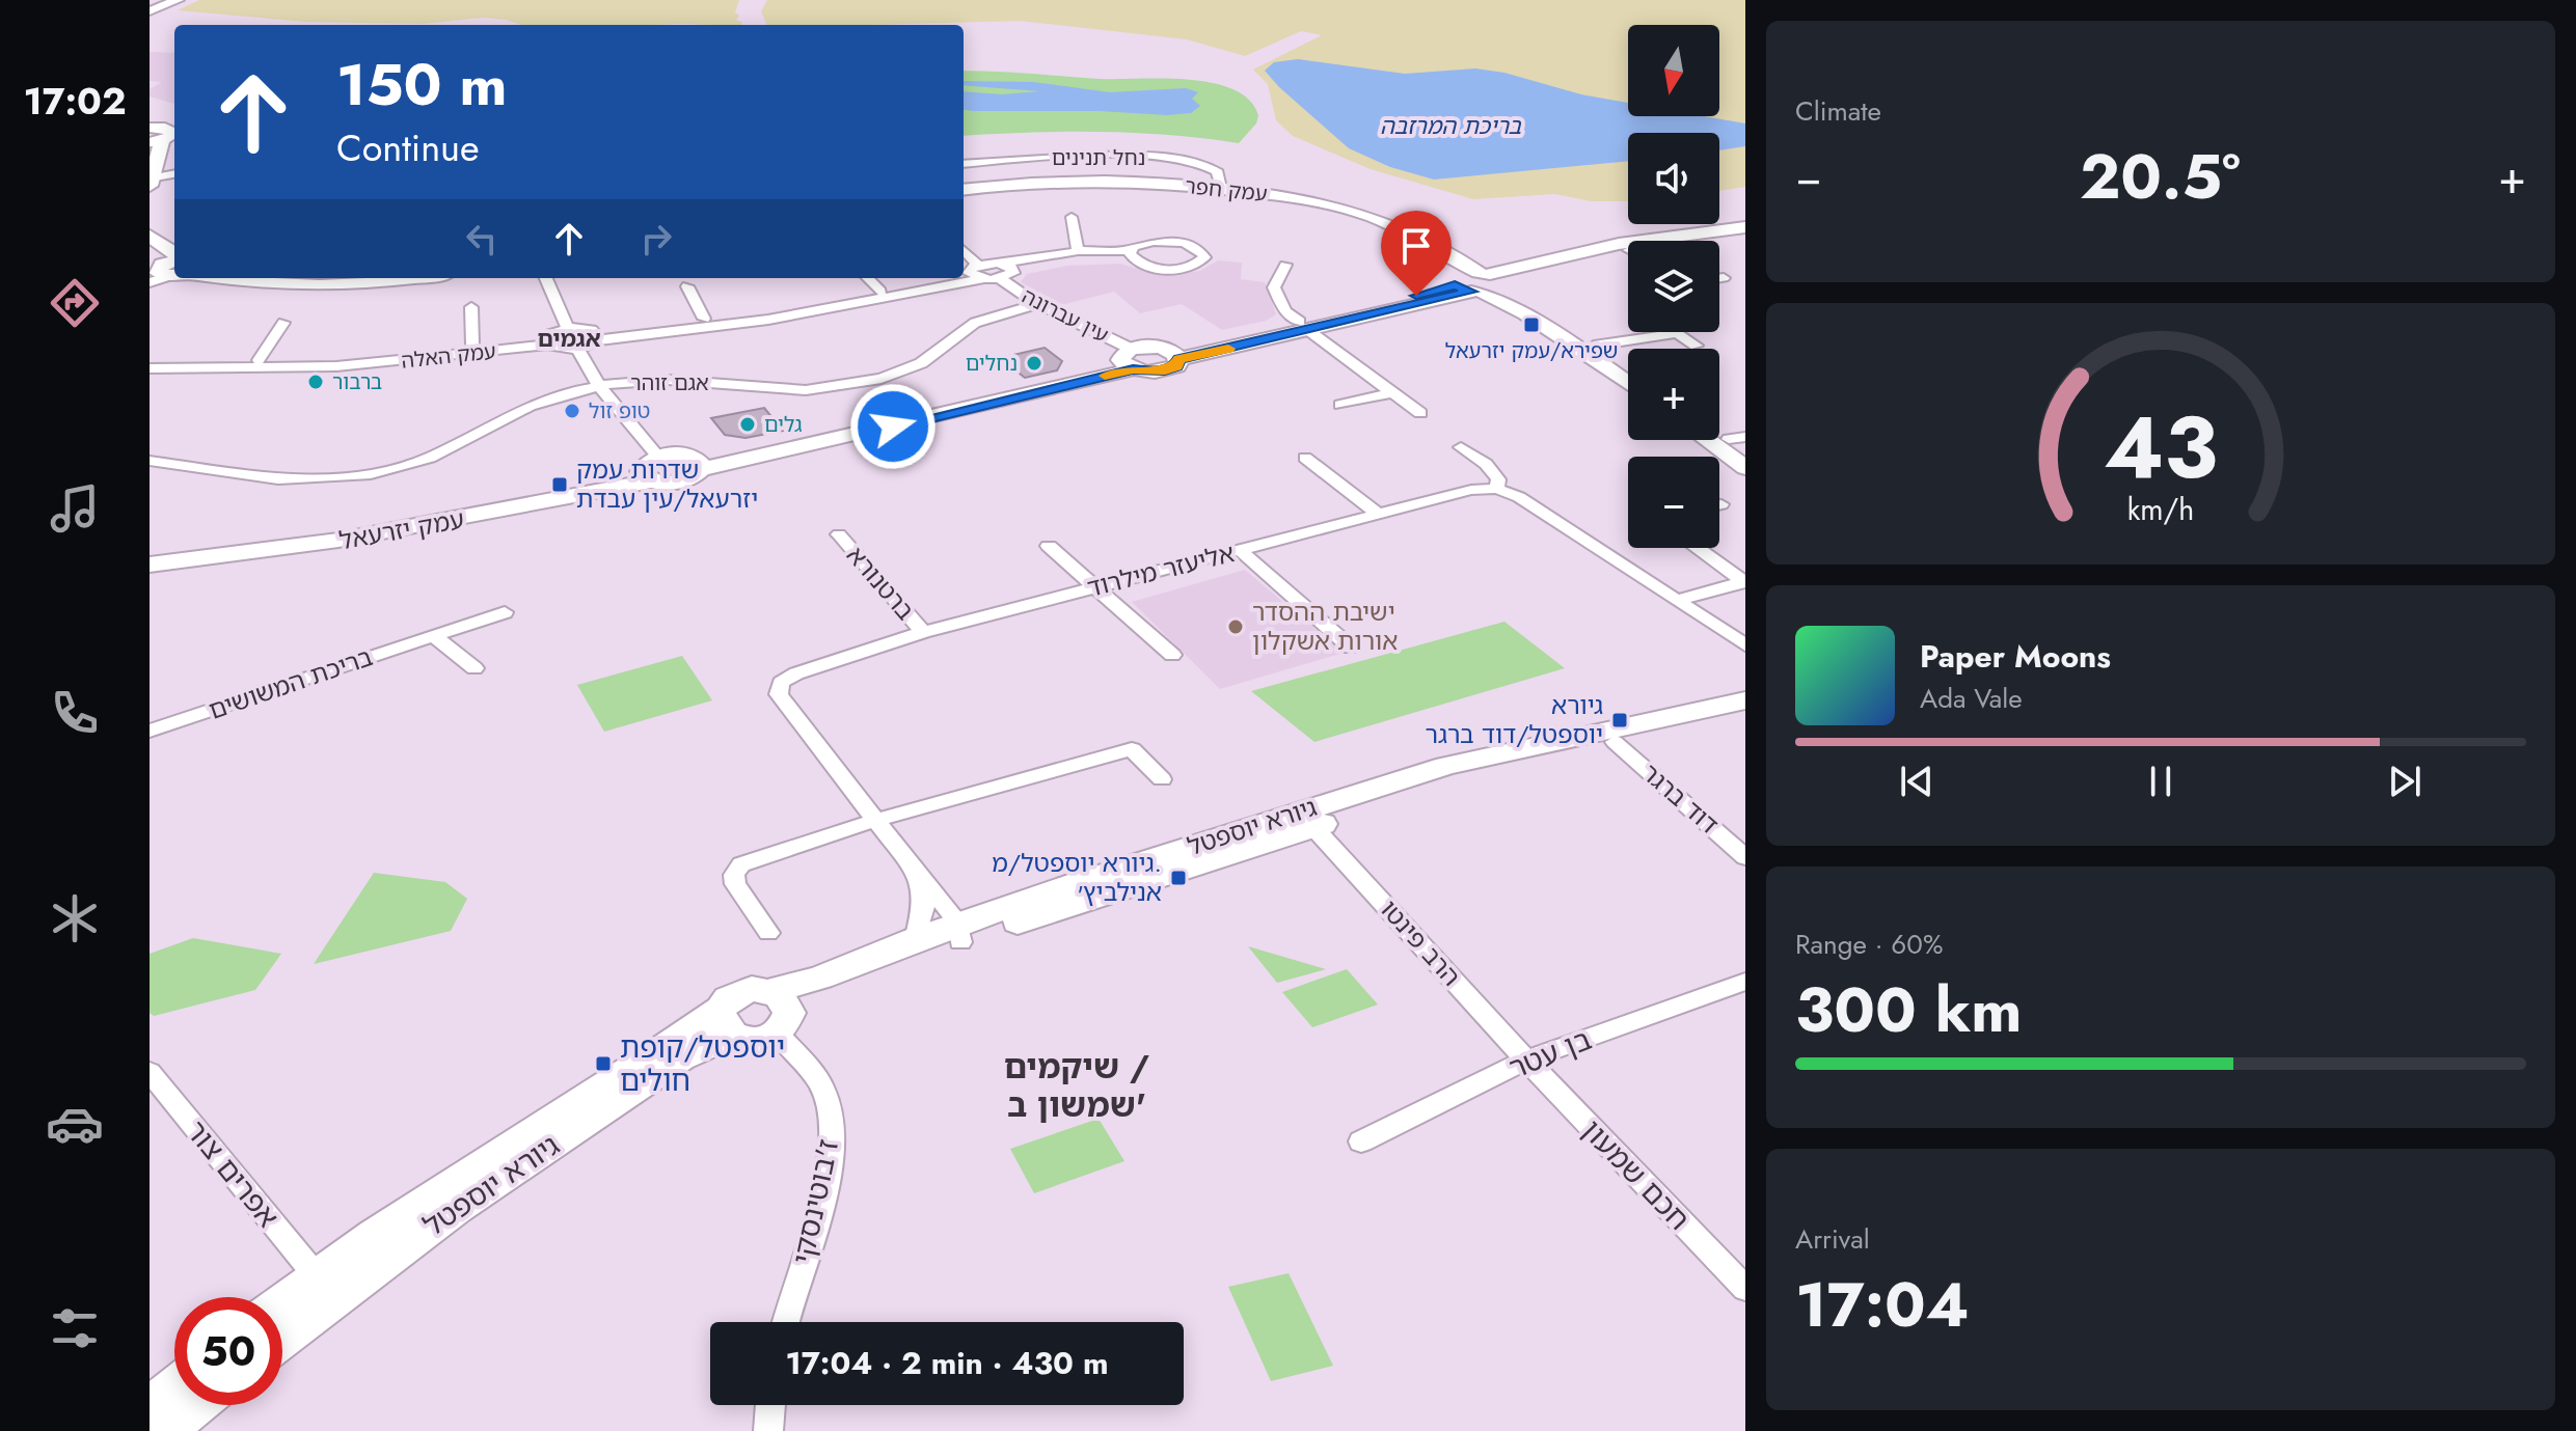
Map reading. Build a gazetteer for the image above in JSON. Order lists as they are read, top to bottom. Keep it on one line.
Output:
{"streets":{"street":["נחל תנינים","עמק חפר","עין עברונה","עמק האלה","אגם זוהר","עמק יזרעאל","אליעזר מילרוד","ברטנורא","בריכת המשושים","דוד ברגר","גיורא יוספטל","הרב פינטו","בן עטר","אפרים צור","חכם שמעון","ז'בוטינסקי"]},"crossings":[["נחל תנינים","עמק חפר"],["עין עברונה","אגם זוהר"],["אליעזר מילרוד","ברטנורא"],["אליעזר מילרוד","גיורא יוספטל"],["דוד ברגר","גיורא יוספטל"],["גיורא יוספטל","הרב פינטו"],["גיורא יוספטל","אפרים צור"],["גיורא יוספטל","ז'בוטינסקי"],["הרב פינטו","בן עטר"],["הרב פינטו","חכם שמעון"],["בן עטר","חכם שמעון"]],"districts":["אגמים","שיקמים / שמשון ב'"],"water":["בריכת המרזבה"],"places":{"transit":["שפירא/עמק יזרעאל","שדרות עמק יזרעאל/עין עבדת","גיורא יוספטל/דוד ברגר","גיורא יוספטל/מ. אנילביץ׳","יוספטל/קופת חולים"],"other":["נחלים","ברבור","טופ זול","גלים","ישיבת ההסדר אורות אשקלון"]},"north":"bottom","page":{"tabs":"17:02","tile":["Climate",["Range · 60%","300 km"],["Arrival","17:04"]],"map_buttons":["+","−"],"turn":["150 m","Continue"],"heat":["−","20.5°","+"],"song":["Paper Moons","Ada Vale"],"limit":"50","trip":"17:04 · 2 min · 430 m","gauge":["43","km/h"]}}
